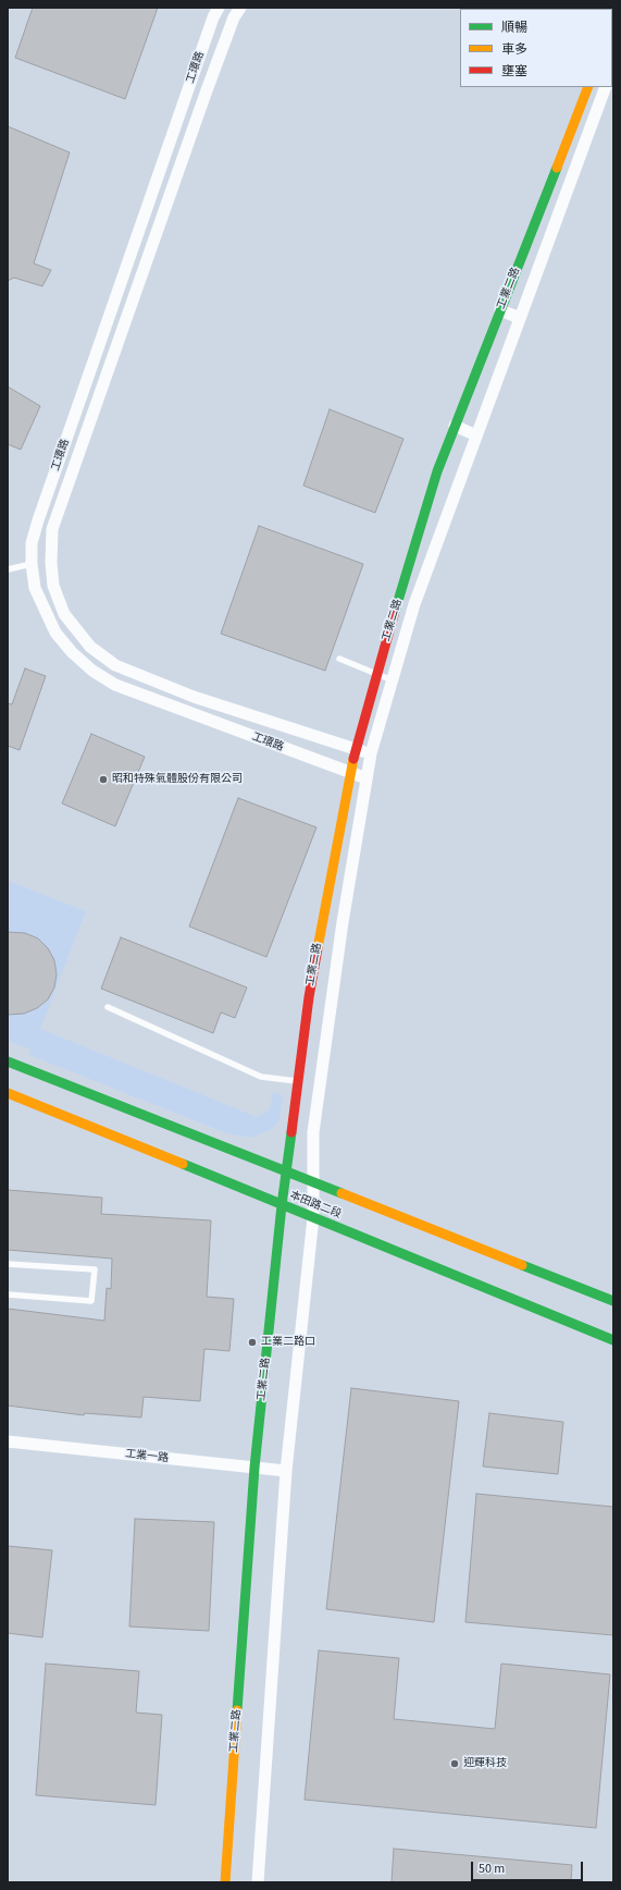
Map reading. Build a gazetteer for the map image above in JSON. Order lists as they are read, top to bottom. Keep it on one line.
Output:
{"streets":{"street":["工環路","工業二路","本田路二段","工業一路"]},"crossings":[["工環路","工業二路"],["工業二路","本田路二段"],["工業二路","工業一路"]],"places":["昭和特殊氣體股份有限公司","工業二路口","迎輝科技"],"legend":["順暢","車多","壅塞"],"scale_bar":"50 m"}
